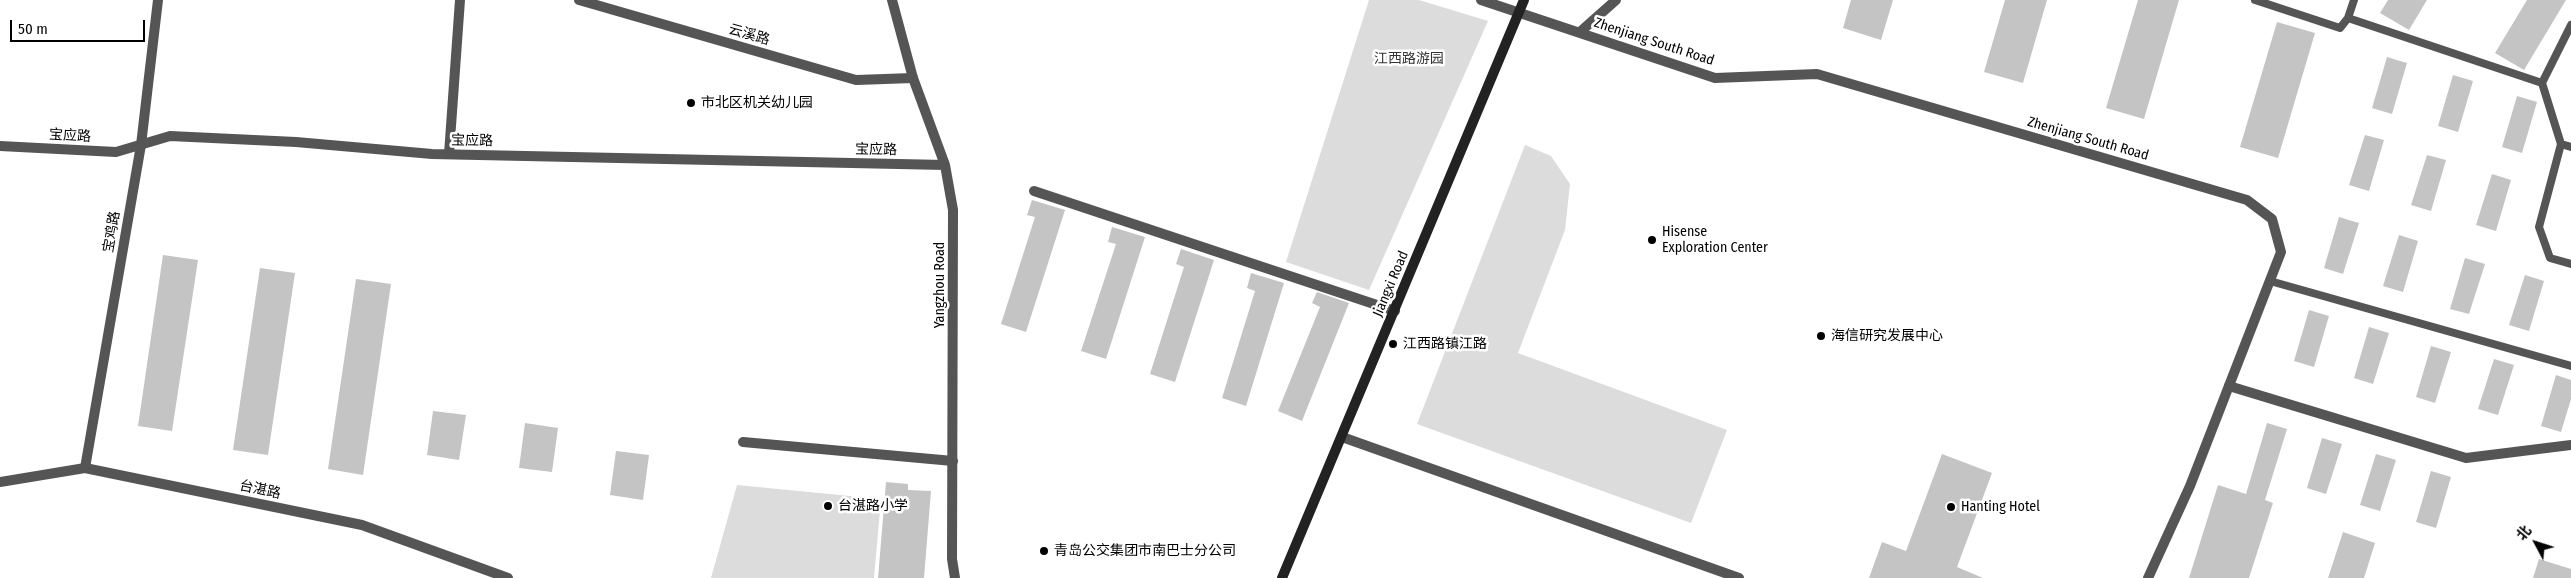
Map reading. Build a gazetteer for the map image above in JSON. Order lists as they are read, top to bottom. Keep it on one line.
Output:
{"streets":{"main road":["Jiangxi Road"],"street":["云溪路","Zhenjiang South Road","宝应路","宝鸡路","Yangzhou Road","台湛路"]},"crossings":[["云溪路","Yangzhou Road"],["Zhenjiang South Road","Jiangxi Road"],["宝应路","宝鸡路"],["宝应路","Yangzhou Road"],["宝鸡路","台湛路"]],"parks":["江西路游园"],"places":["市北区机关幼儿园","Hisense Exploration Center","海信研究发展中心","江西路镇江路","台湛路小学","Hanting Hotel","青岛公交集团市南巴士分公司"],"scale_bar":"50 m","north":"top left"}
